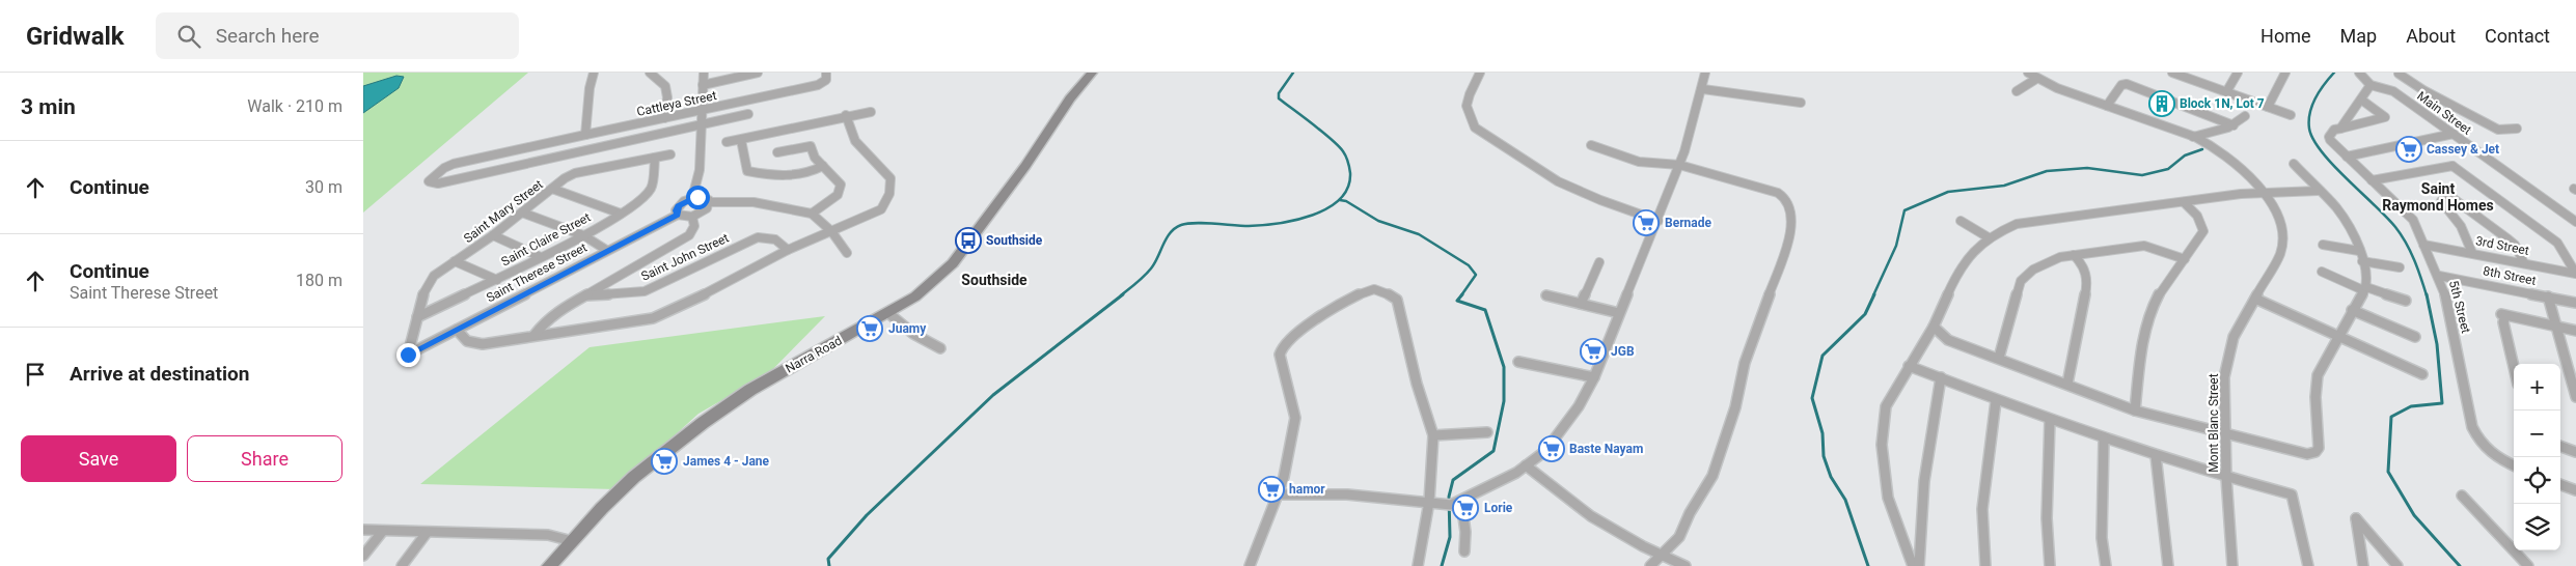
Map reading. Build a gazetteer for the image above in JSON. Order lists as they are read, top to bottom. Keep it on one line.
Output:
{"streets":{"street":["Cattleya Street","Main Street","Saint Mary Street","Saint Claire Street","3rd Street","Saint John Street","Saint Therese Street","8th Street","5th Street","Narra Road","Mont Blanc Street"]},"crossings":[["Saint Mary Street","Saint Claire Street"],["Saint Mary Street","Saint Therese Street"],["3rd Street","5th Street"],["8th Street","5th Street"]],"districts":["Saint Raymond Homes","Southside"],"places":{"building":["Block 1N, Lot 7"],"supermarket":["Cassey & Jet","Bernade","Juamy","JGB","Baste Nayam","James 4 - Jane","hamor","Lorie"],"bus stop":["Southside"]},"page":{"header":"Gridwalk","search":"Search here","nav":["Home","Map","About","Contact"],"heading":["3 min","Walk · 210 m"],"list":[["Continue","30 m"],["Continue","Saint Therese Street","180 m"],"Arrive at destination"],"map_buttons":["+","−"],"buttons":["Save","Share"]}}
